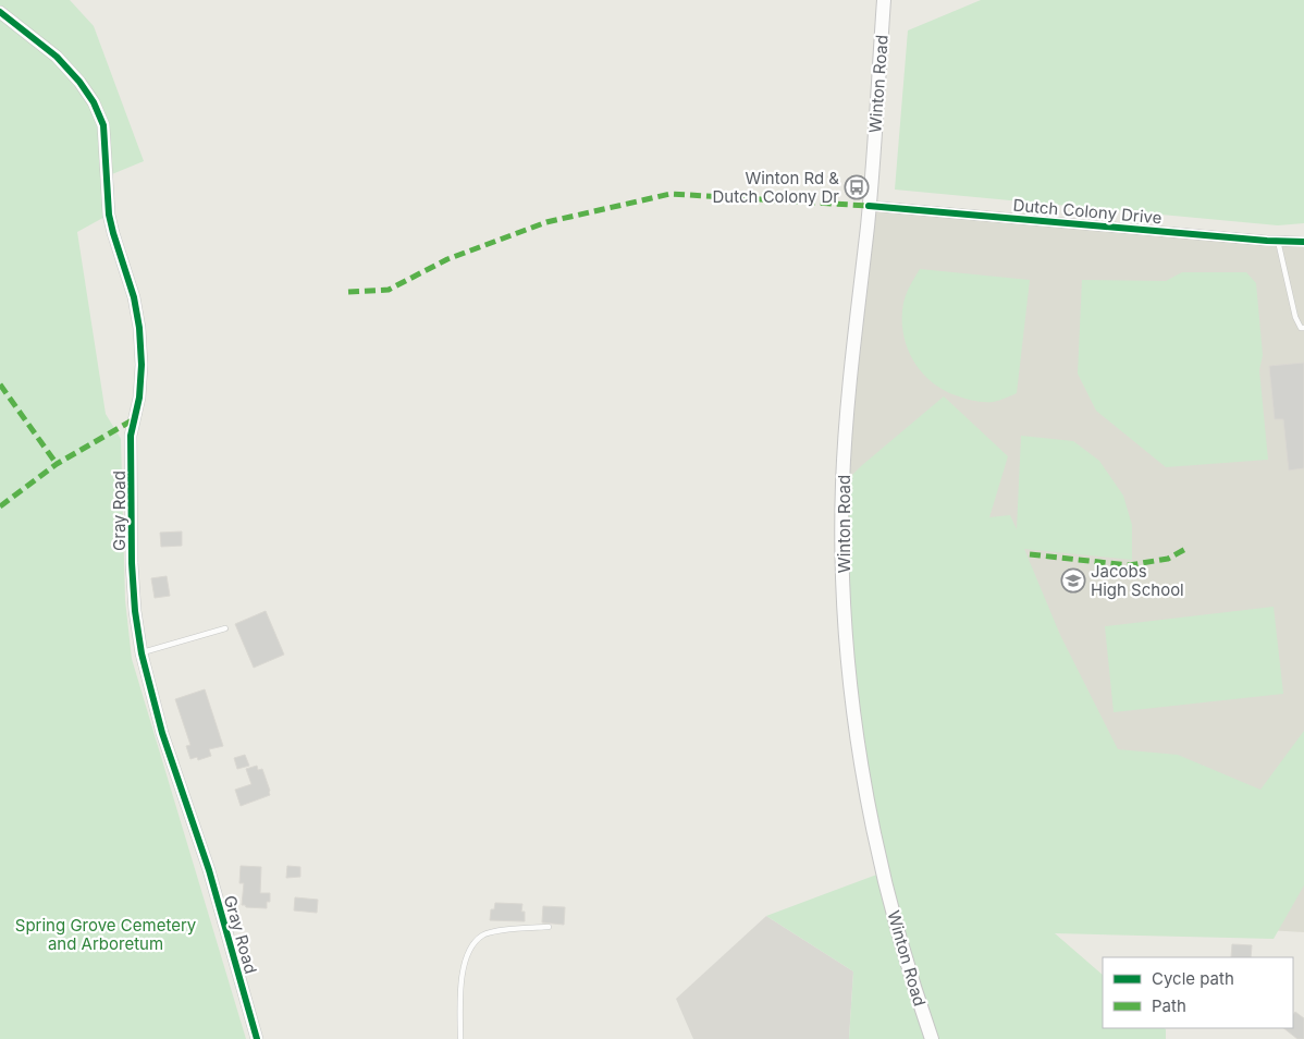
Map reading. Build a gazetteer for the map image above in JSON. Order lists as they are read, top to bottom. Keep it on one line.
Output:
{"streets":{"main road":["Winton Road"],"street":["Dutch Colony Drive","Gray Road"]},"crossings":[["Winton Road","Dutch Colony Drive"]],"parks":["Spring Grove Cemetery and Arboretum"],"places":{"bus stop":["Winton Rd & Dutch Colony Dr"],"school or university":["Jacobs High School"]},"legend":["Cycle path","Path"]}
